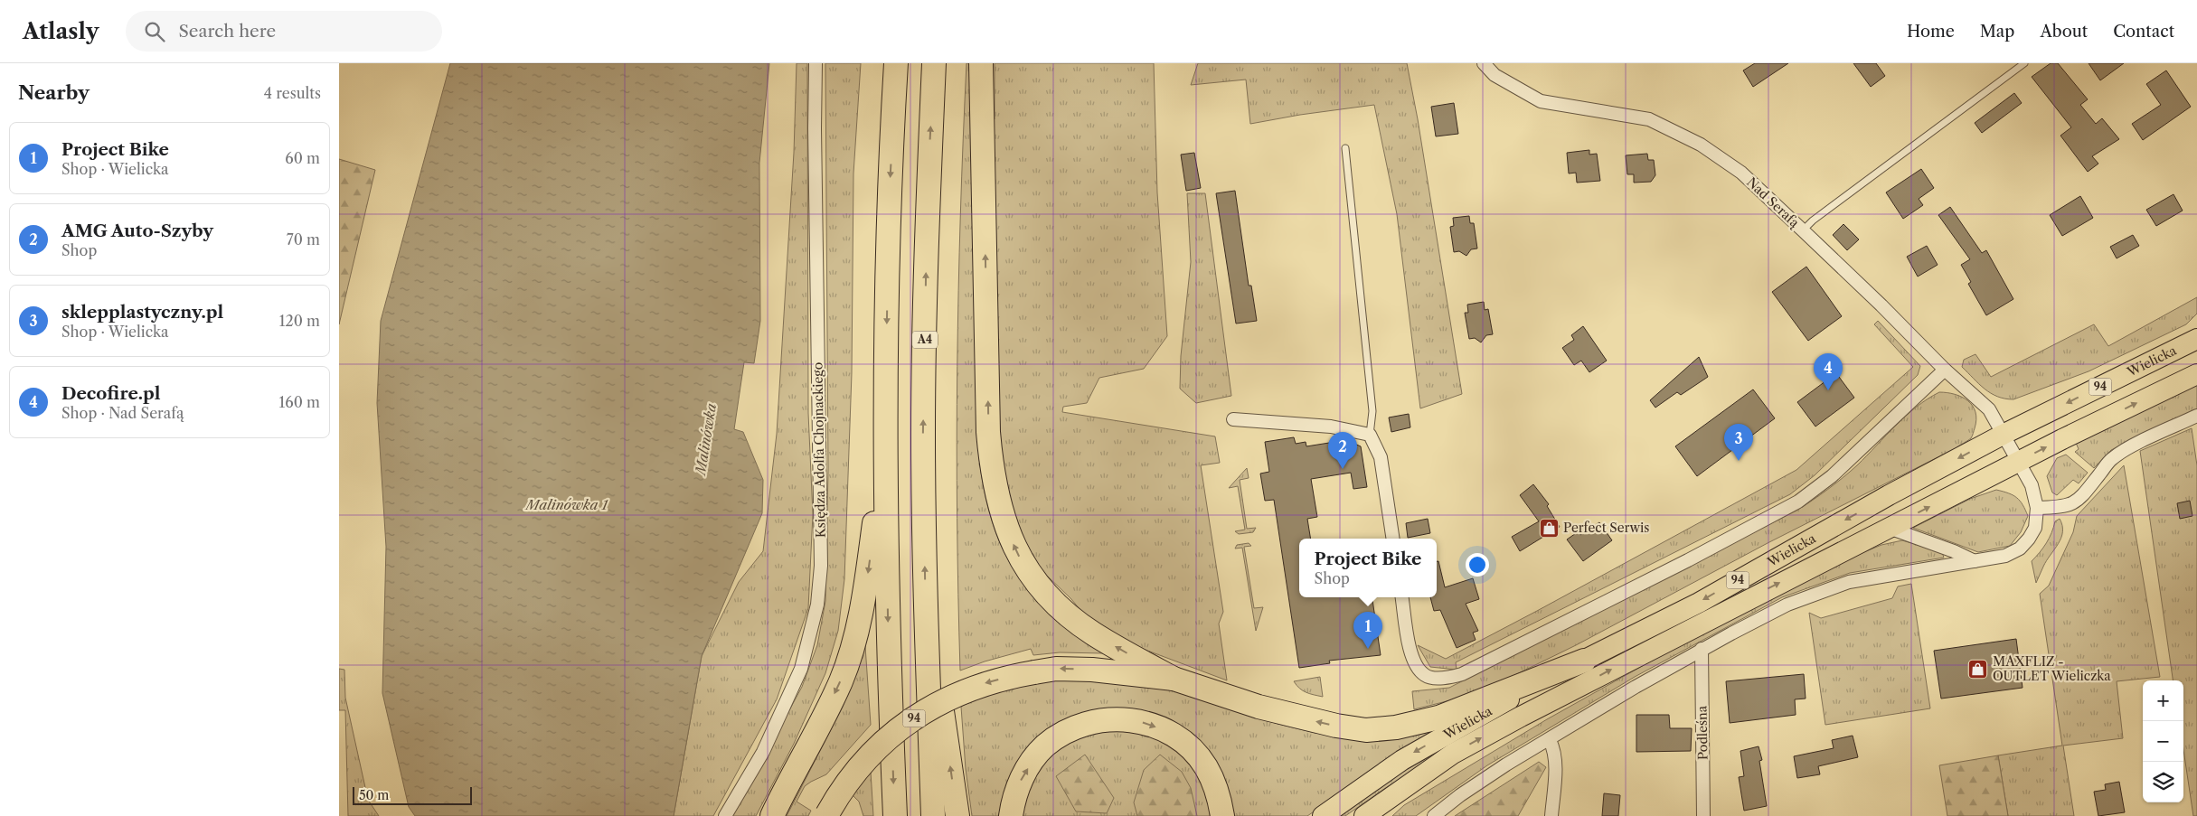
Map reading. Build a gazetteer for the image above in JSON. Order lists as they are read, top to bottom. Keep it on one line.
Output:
{"streets":{"highway":["A4","94"],"main road":["Wielicka"],"street":["Nad Serafą","Księdza Adolfa Chojnackiego","Podleśna"]},"crossings":[["Nad Serafą","Wielicka"]],"water":["Malinówka","Malinówka 1"],"places":{"shop":["Perfect Serwis","MAXFLIZ - OUTLET Wieliczka"]},"scale_bar":"50 m","page":{"header":"Atlasly","search":"Search here","nav":["Home","Map","About","Contact"],"heading":["Nearby","4 results"],"list":[{"mark":"1","name":"Project Bike","note":"Shop · Wielicka","value":"60 m"},{"mark":"2","name":"AMG Auto-Szyby","note":"Shop","value":"70 m"},{"mark":"3","name":"sklepplastyczny.pl","note":"Shop · Wielicka","value":"120 m"},{"mark":"4","name":"Decofire.pl","note":"Shop · Nad Serafą","value":"160 m"}],"pins":["4","3","2","1"],"popup":["Project Bike","Shop"],"map_buttons":["+","−"],"scale":"50 m"}}
